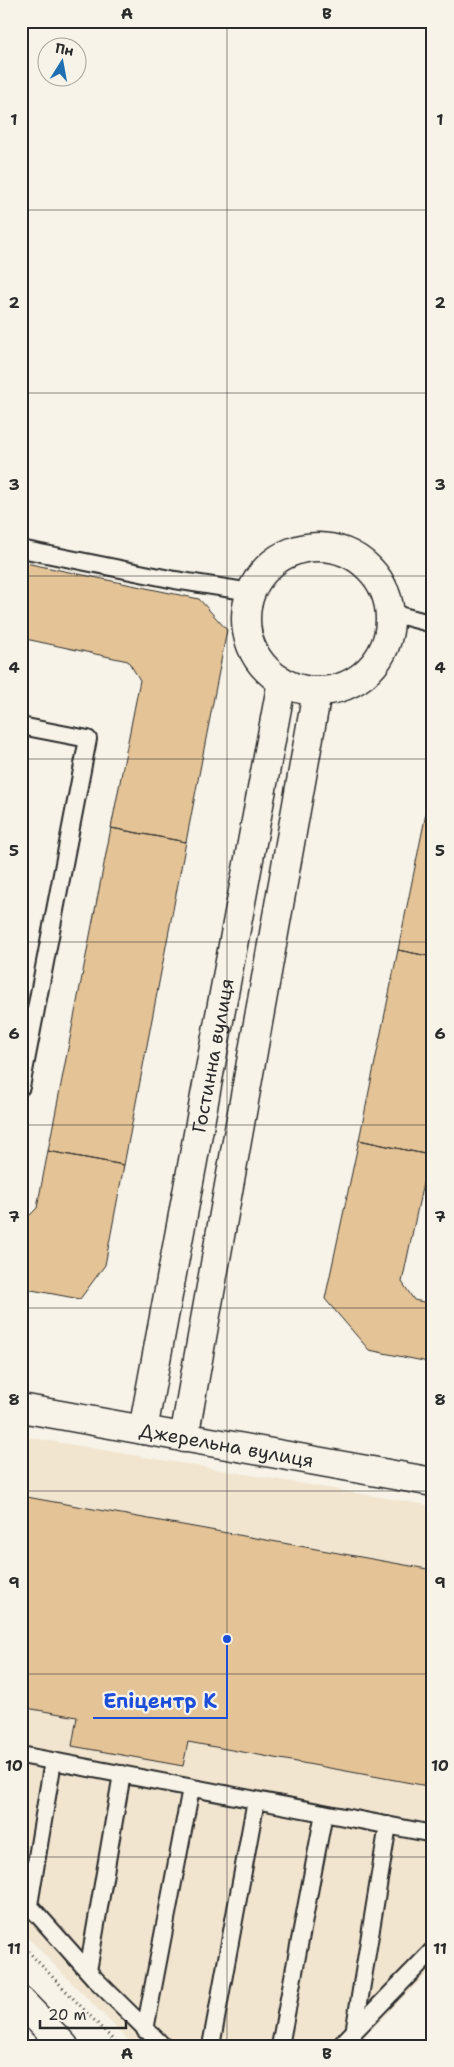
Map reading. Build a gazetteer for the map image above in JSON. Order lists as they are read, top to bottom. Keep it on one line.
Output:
{"streets":{"street":["Гостинна вулиця","Джерельна вулиця"]},"crossings":[["Гостинна вулиця","Джерельна вулиця"]],"places":["Епіцентр К"],"scale_bar":"20 m","north":"top","grid":{"columns":["A","B"],"rows":["1","2","3","4","5","6","7","8","9","10","11"]}}
